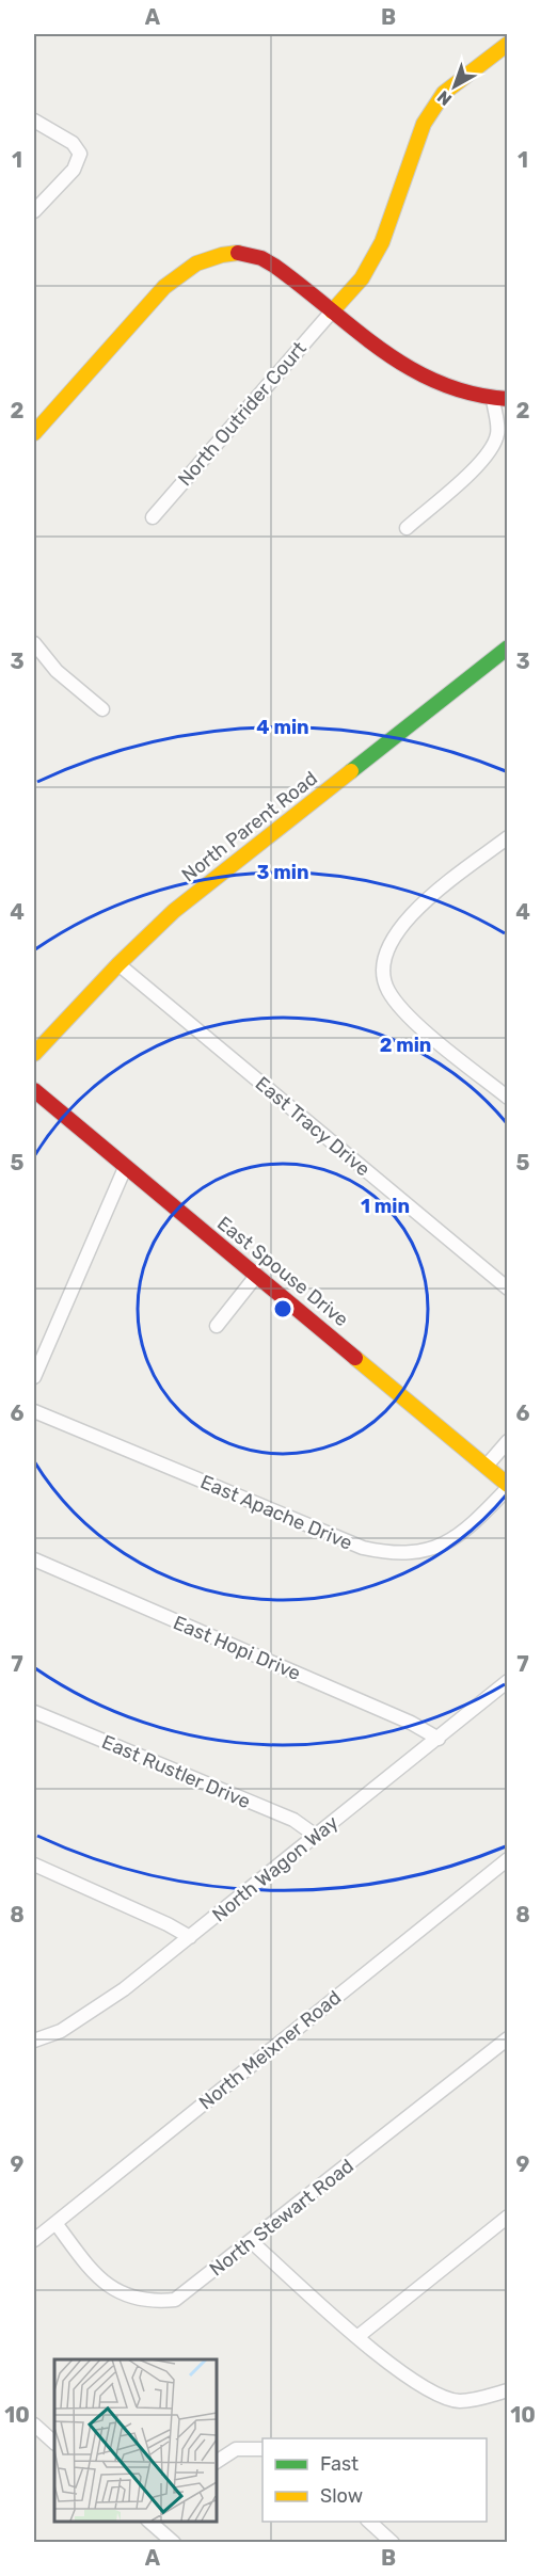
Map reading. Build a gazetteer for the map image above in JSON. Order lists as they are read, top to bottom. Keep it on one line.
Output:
{"streets":{"street":["North Outrider Court","North Parent Road","East Tracy Drive","East Spouse Drive","East Apache Drive","East Hopi Drive","East Rustler Drive","North Wagon Way","North Meixner Road","North Stewart Road"]},"crossings":[["North Parent Road","East Tracy Drive"],["East Spouse Drive","East Apache Drive"],["East Hopi Drive","North Wagon Way"],["East Rustler Drive","North Wagon Way"],["North Meixner Road","North Stewart Road"]],"legend":["Fast","Slow"],"north":"bottom left","grid":{"columns":["A","B"],"rows":["1","2","3","4","5","6","7","8","9","10"]},"rings":["4 min","3 min","2 min","1 min"]}
